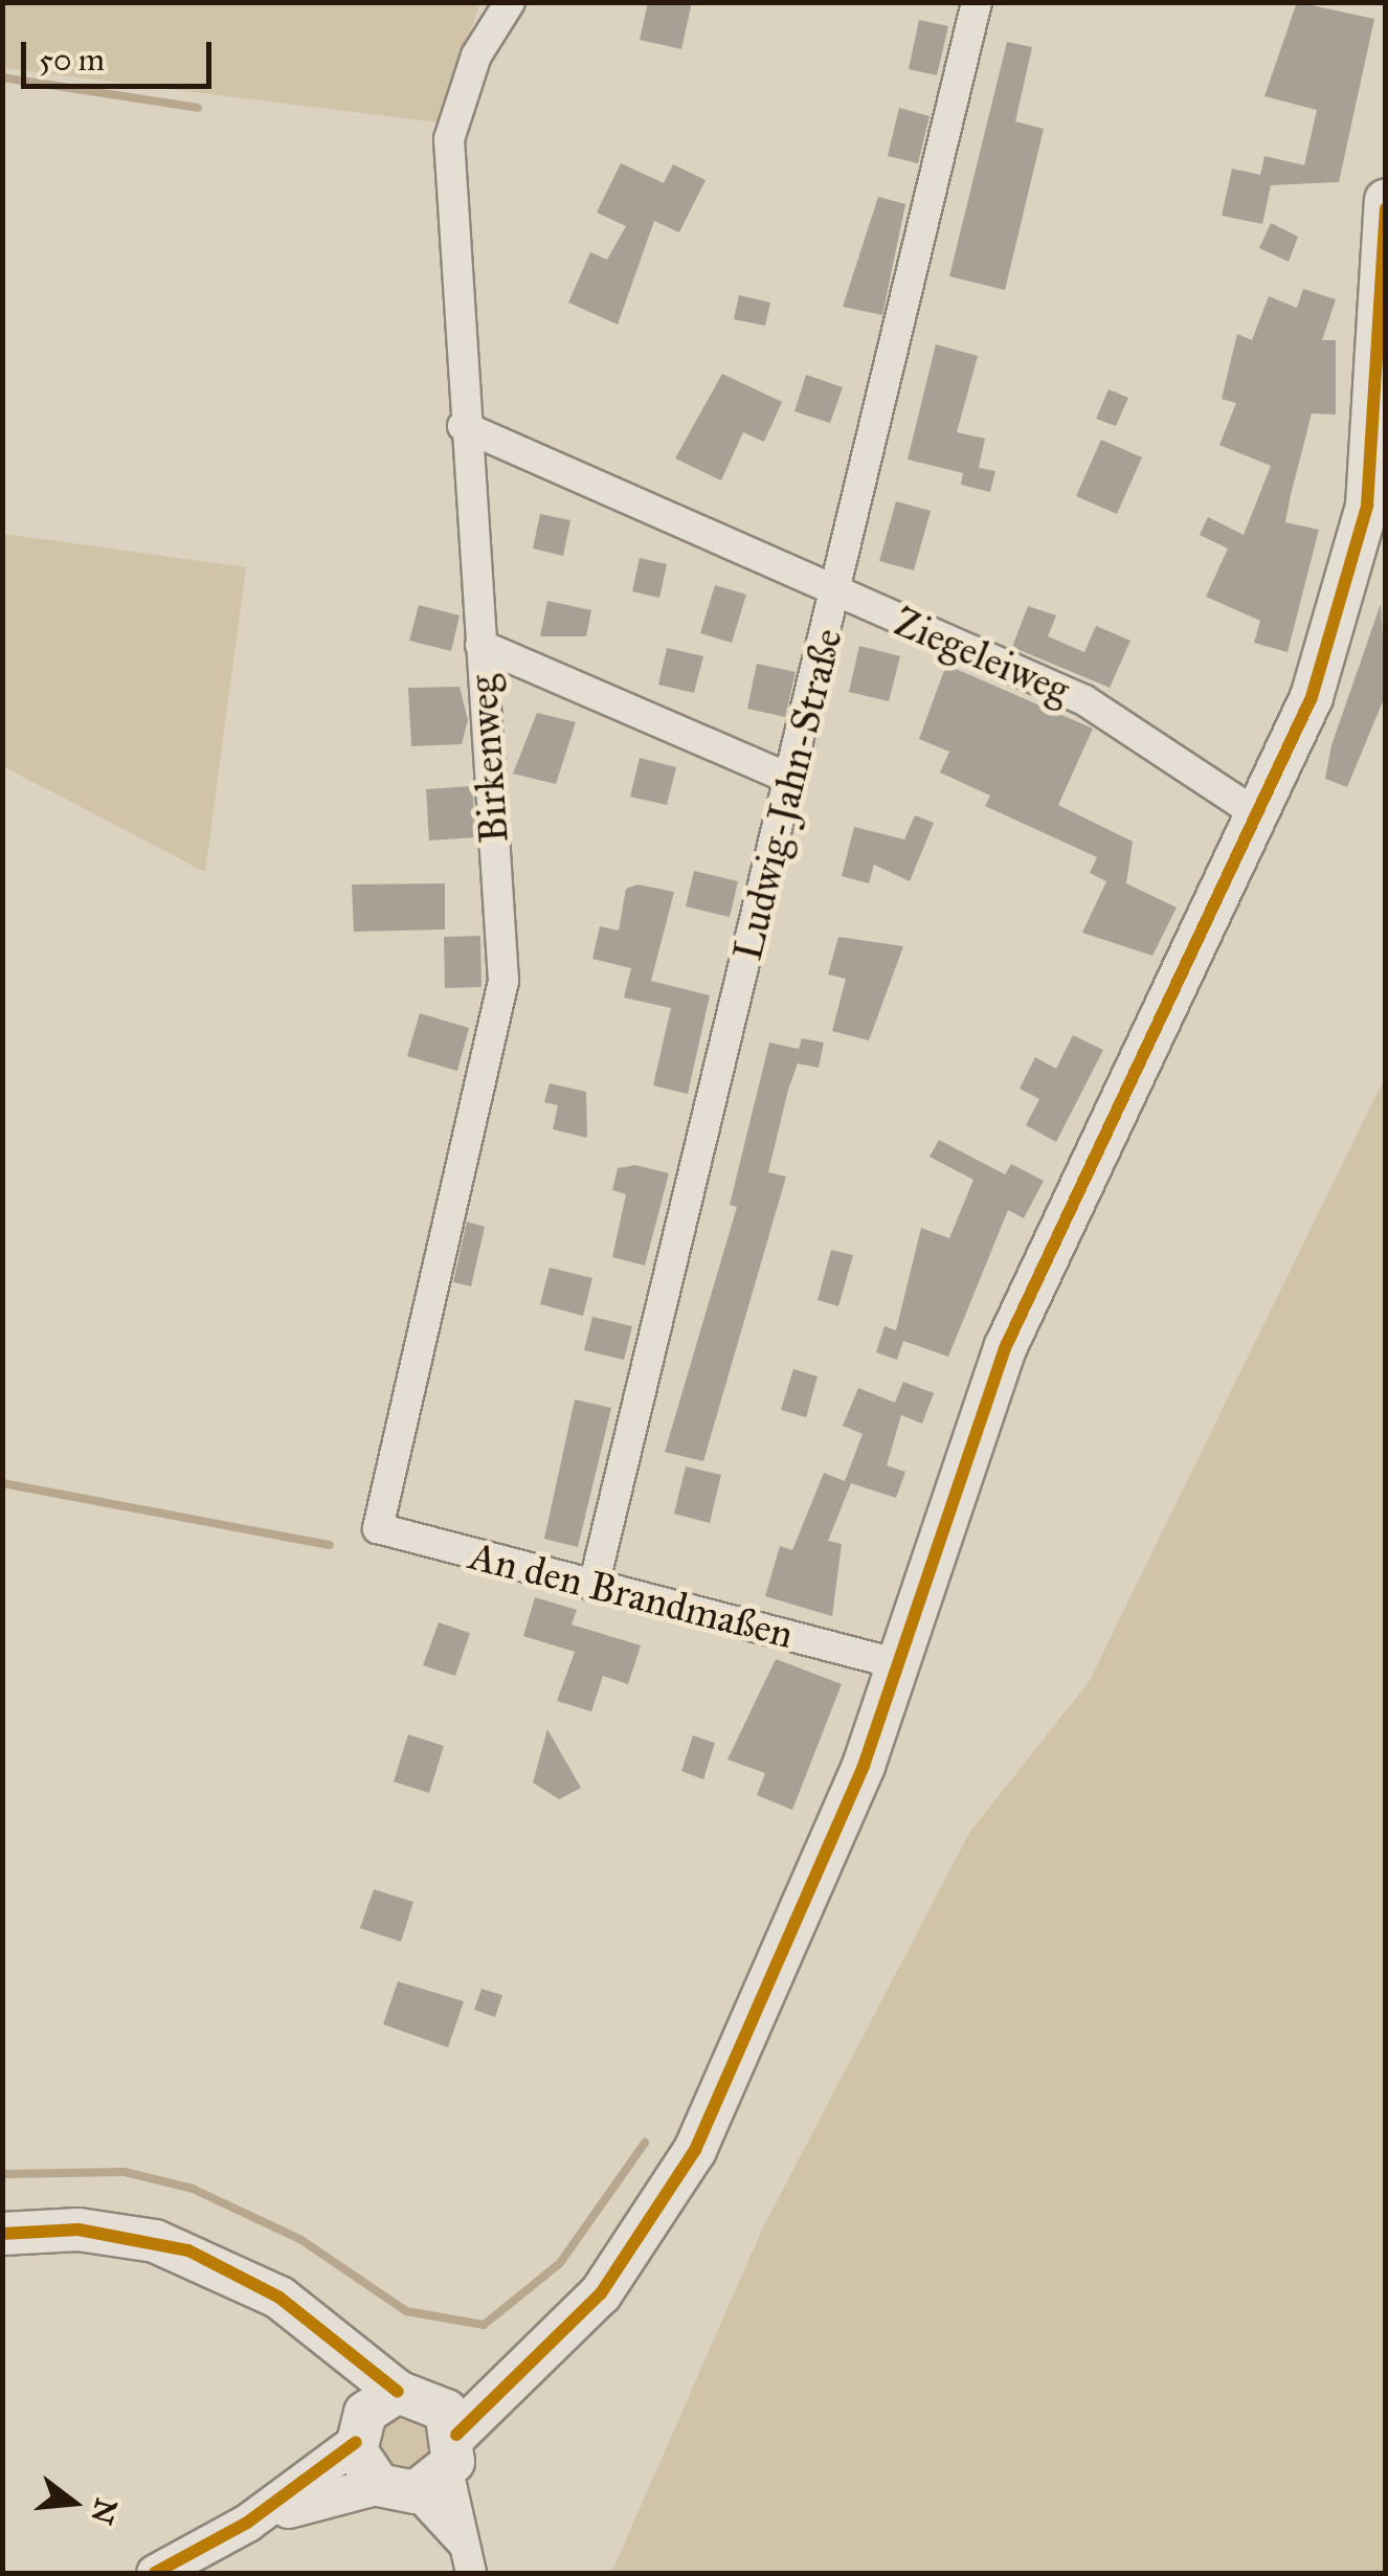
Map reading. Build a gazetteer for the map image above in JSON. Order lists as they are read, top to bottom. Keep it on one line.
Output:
{"streets":{"street":["Ziegeleiweg","Birkenweg","Ludwig-Jahn-Straße","An den Brandmaßen"]},"crossings":[["Ziegeleiweg","Birkenweg"],["Ziegeleiweg","Ludwig-Jahn-Straße"],["Birkenweg","An den Brandmaßen"],["Ludwig-Jahn-Straße","An den Brandmaßen"]],"scale_bar":"50 m","north":"right"}
